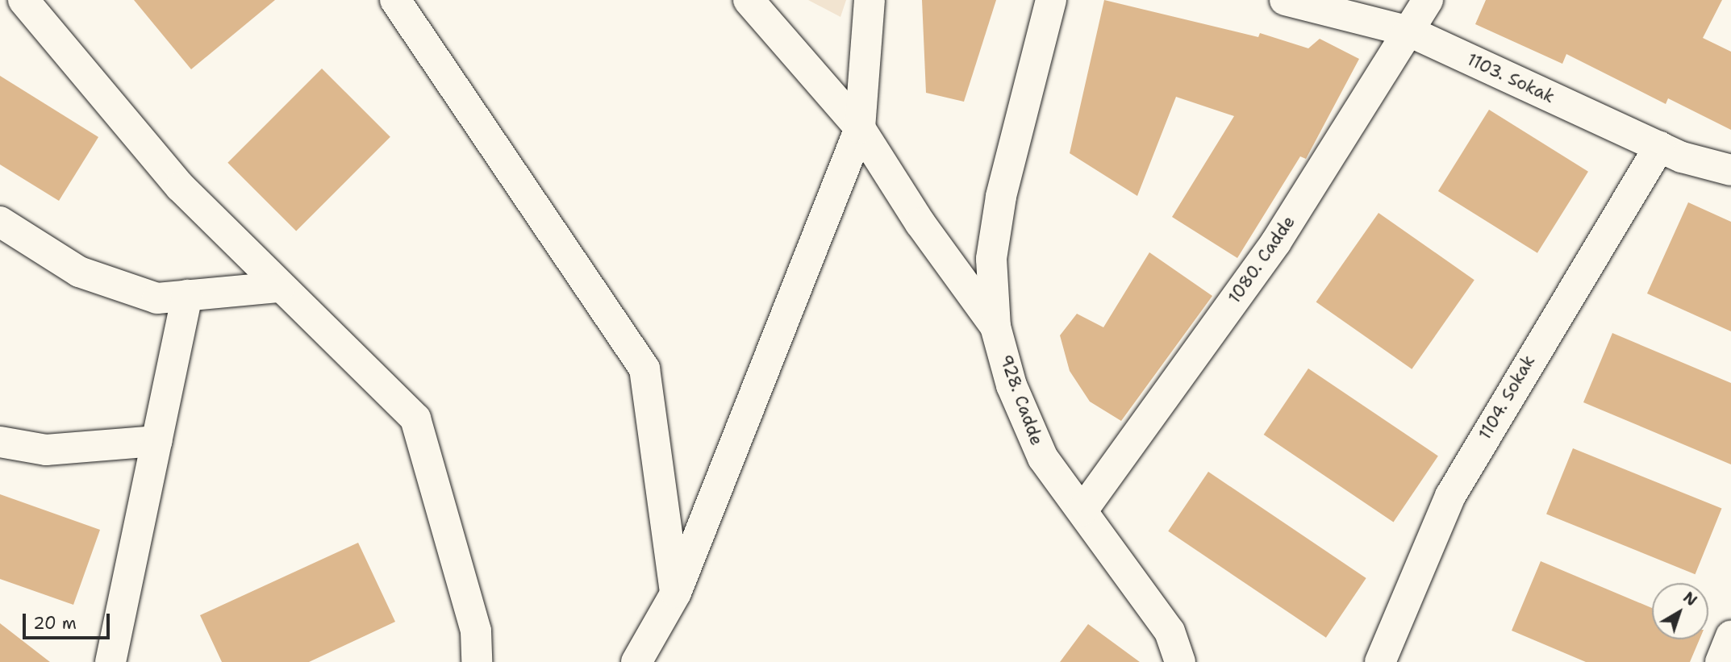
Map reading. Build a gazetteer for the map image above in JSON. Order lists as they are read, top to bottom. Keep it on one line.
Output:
{"streets":{"street":["1103. Sokak","1080. Cadde","1104. Sokak","928. Cadde"]},"crossings":[["1103. Sokak","1080. Cadde"],["1103. Sokak","1104. Sokak"],["1080. Cadde","928. Cadde"]],"scale_bar":"20 m","north":"top right"}
